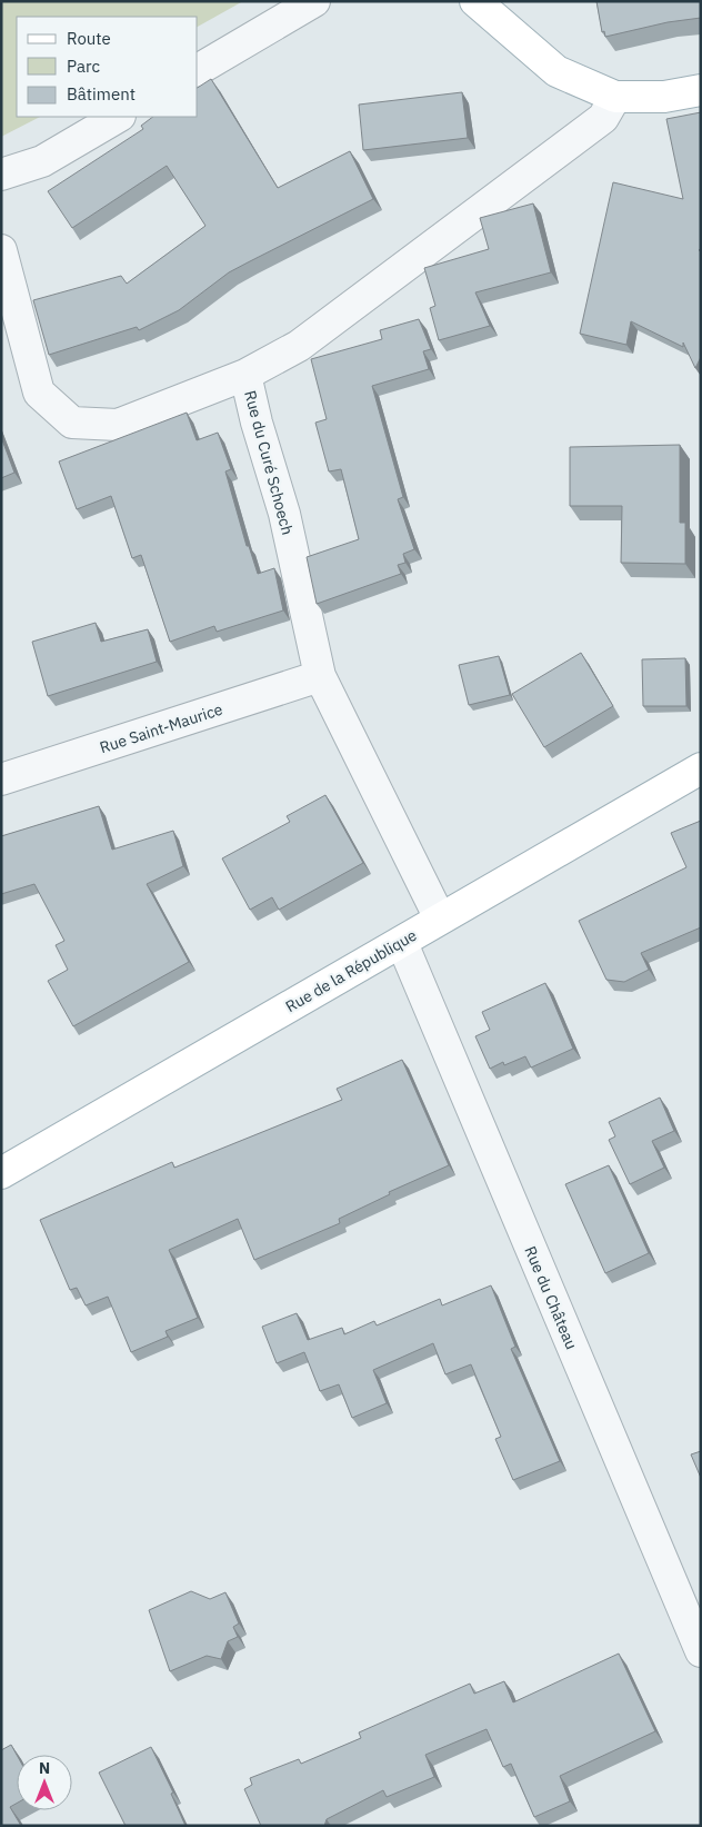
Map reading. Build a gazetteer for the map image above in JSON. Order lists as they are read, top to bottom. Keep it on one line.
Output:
{"streets":{"main road":["Rue de la République"],"street":["Rue du Curé Schoech","Rue Saint-Maurice","Rue du Château"]},"crossings":[["Rue du Curé Schoech","Rue Saint-Maurice"],["Rue du Curé Schoech","Rue de la République"],["Rue de la République","Rue du Château"]],"legend":["Route","Parc","Bâtiment"],"north":"top"}
